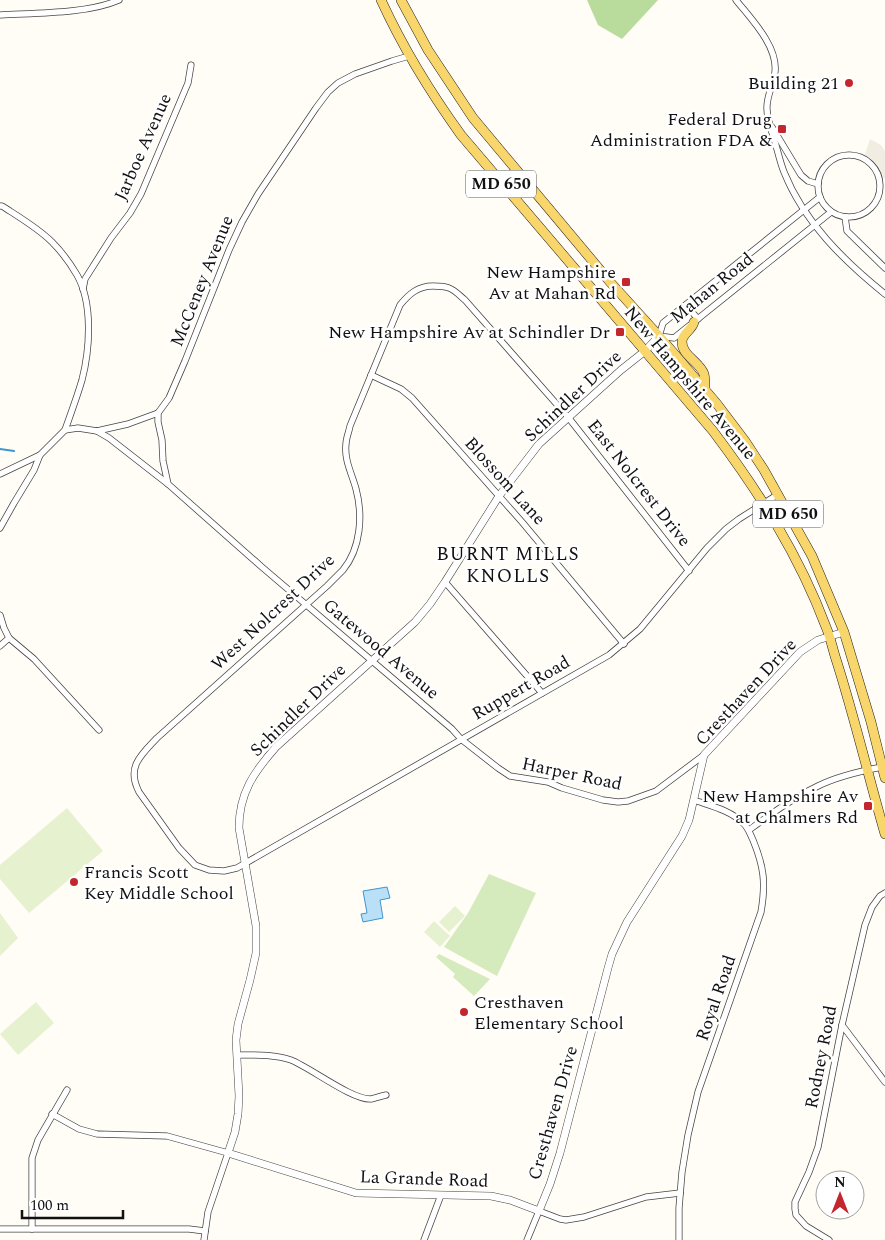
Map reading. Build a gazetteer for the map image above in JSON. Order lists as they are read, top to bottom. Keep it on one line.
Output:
{"streets":{"main road":["MD 650","New Hampshire Avenue"],"street":["Jarboe Avenue","McCeney Avenue","Mahan Road","Schindler Drive","Blossom Lane","East Nolcrest Drive","West Nolcrest Drive","Gatewood Avenue","Ruppert Road","Cresthaven Drive","Harper Road","Royal Road","Rodney Road","La Grande Road"]},"crossings":[["McCeney Avenue","New Hampshire Avenue"],["Mahan Road","New Hampshire Avenue"],["Mahan Road","Schindler Drive"],["New Hampshire Avenue","Schindler Drive"],["New Hampshire Avenue","Ruppert Road"],["New Hampshire Avenue","Cresthaven Drive"],["Schindler Drive","Blossom Lane"],["Schindler Drive","East Nolcrest Drive"],["Schindler Drive","West Nolcrest Drive"],["Schindler Drive","Gatewood Avenue"],["Schindler Drive","Ruppert Road"],["Schindler Drive","La Grande Road"],["Blossom Lane","West Nolcrest Drive"],["Blossom Lane","Ruppert Road"],["East Nolcrest Drive","West Nolcrest Drive"],["East Nolcrest Drive","Ruppert Road"],["West Nolcrest Drive","Gatewood Avenue"],["West Nolcrest Drive","Ruppert Road"],["Gatewood Avenue","Ruppert Road"],["Gatewood Avenue","Harper Road"],["Ruppert Road","Harper Road"],["Cresthaven Drive","Harper Road"],["Cresthaven Drive","Royal Road"],["Cresthaven Drive","La Grande Road"],["Royal Road","La Grande Road"]],"districts":["BURNT MILLS KNOLLS"],"places":{"other":["Building 21","Francis Scott Key Middle School","Cresthaven Elementary School"],"transit":["Federal Drug Administration FDA &","New Hampshire Av at Mahan Rd","New Hampshire Av at Schindler Dr","New Hampshire Av at Chalmers Rd"]},"scale_bar":"100 m","north":"top"}
